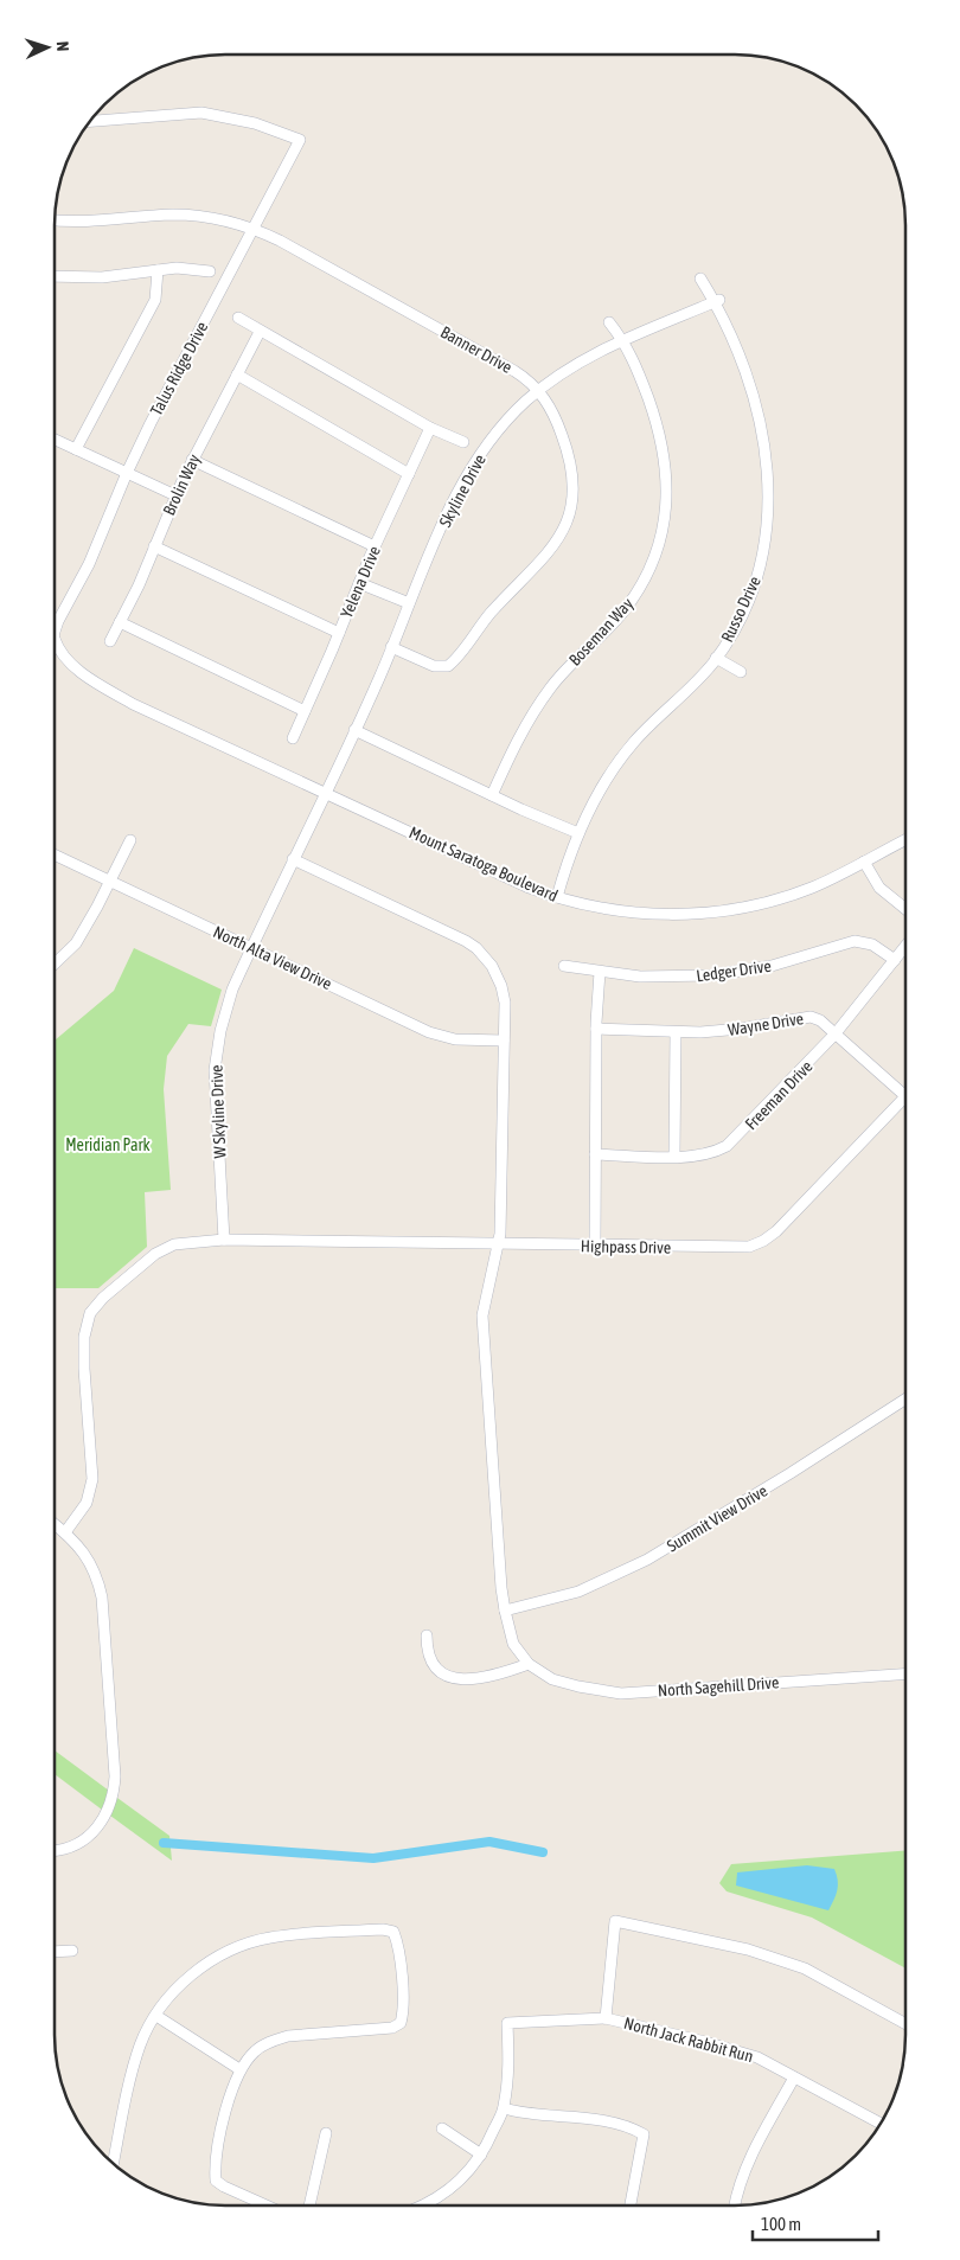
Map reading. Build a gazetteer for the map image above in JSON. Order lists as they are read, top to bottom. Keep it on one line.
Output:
{"streets":{"street":["Banner Drive","Talus Ridge Drive","Brolin Way","Skyline Drive","Yelena Drive","Russo Drive","Boseman Way","Mount Saratoga Boulevard","North Alta View Drive","Ledger Drive","Wayne Drive","Freeman Drive","W Skyline Drive","Highpass Drive","Summit View Drive","North Sagehill Drive","North Jack Rabbit Run"]},"crossings":[["Banner Drive","Talus Ridge Drive"],["Banner Drive","Skyline Drive"],["Skyline Drive","Russo Drive"],["Skyline Drive","Boseman Way"],["Skyline Drive","Mount Saratoga Boulevard"],["Skyline Drive","W Skyline Drive"],["Russo Drive","Mount Saratoga Boulevard"],["Mount Saratoga Boulevard","W Skyline Drive"],["North Alta View Drive","W Skyline Drive"],["Ledger Drive","Freeman Drive"],["Wayne Drive","Freeman Drive"],["W Skyline Drive","Highpass Drive"]],"parks":["Meridian Park"],"scale_bar":"100 m","north":"right"}
